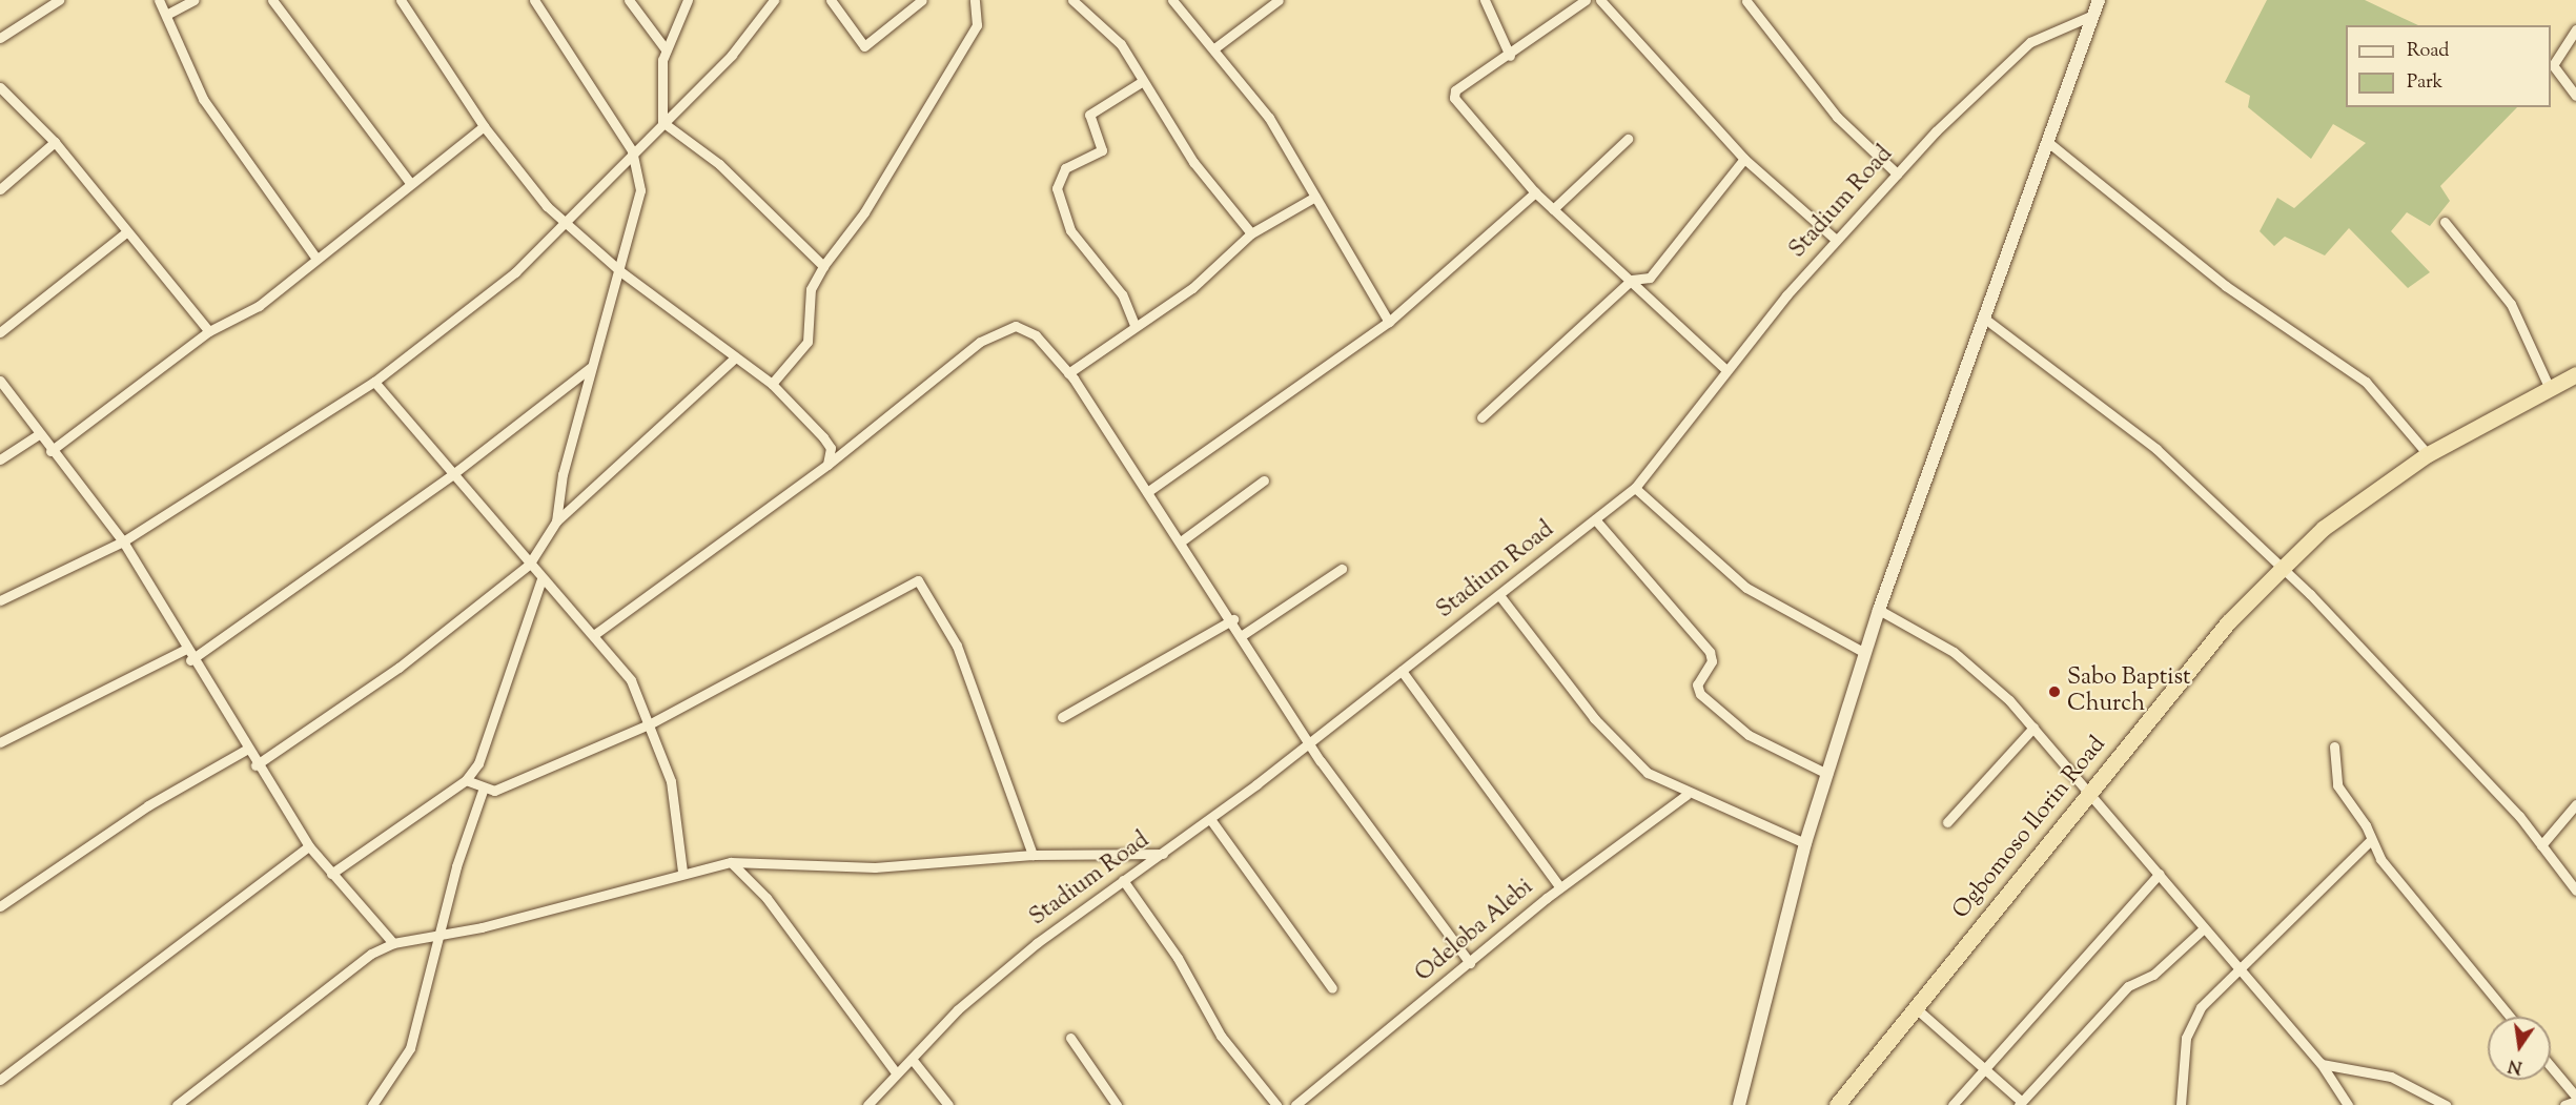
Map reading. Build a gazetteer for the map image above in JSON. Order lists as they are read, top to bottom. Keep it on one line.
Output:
{"streets":{"highway":["Ogbomoso Ilorin Road"],"street":["Stadium Road","Odeloba Alebi"]},"places":["Sabo Baptist Church"],"legend":["Road","Park"],"north":"bottom"}
